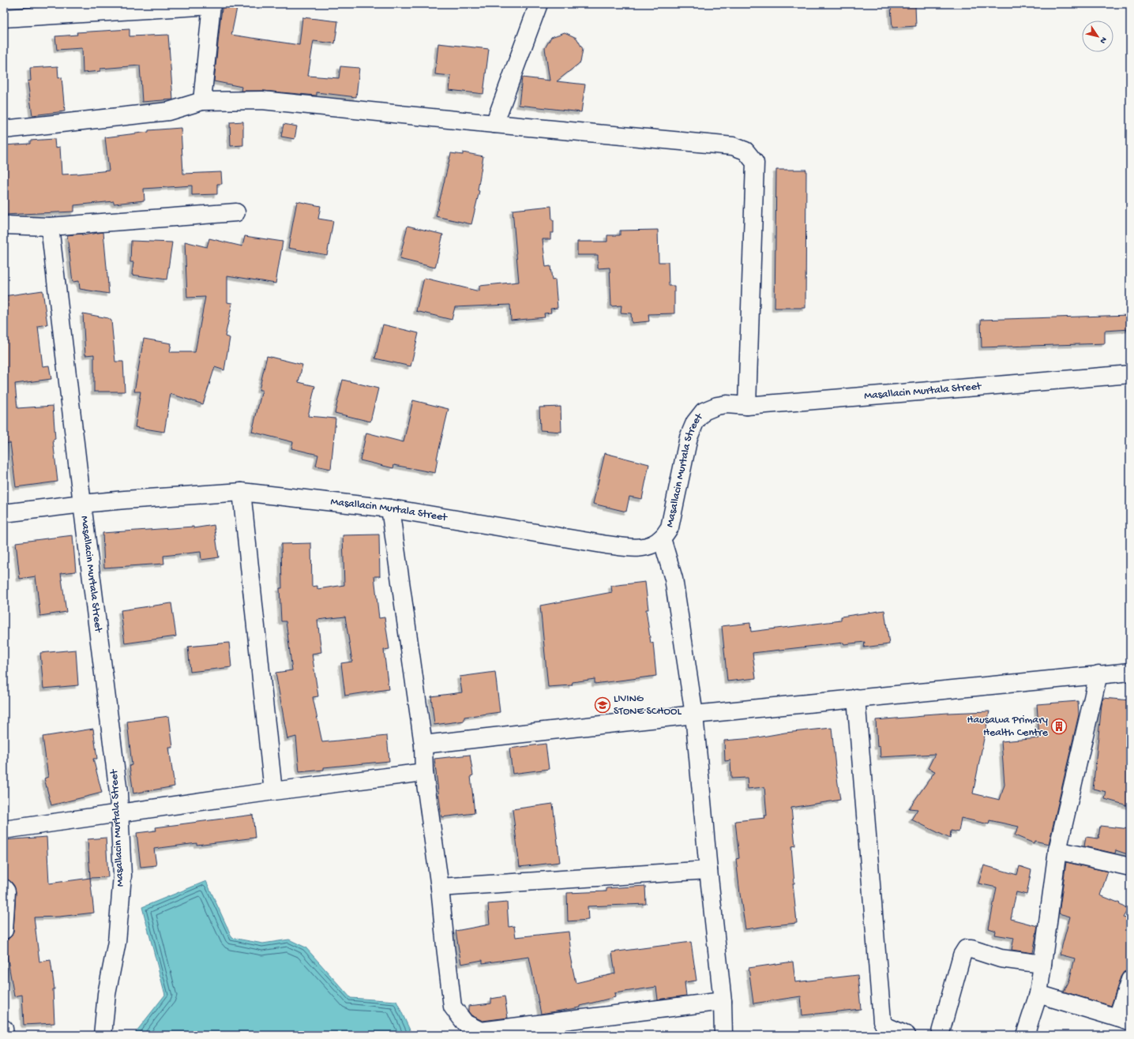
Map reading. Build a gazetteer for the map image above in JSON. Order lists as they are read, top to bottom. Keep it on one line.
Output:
{"streets":{"street":["Masallacin Murtala Street"]},"places":{"school or university":["LIVING STONE SCHOOL"],"building":["Hausawa Primary Health Centre"]},"north":"bottom right"}
